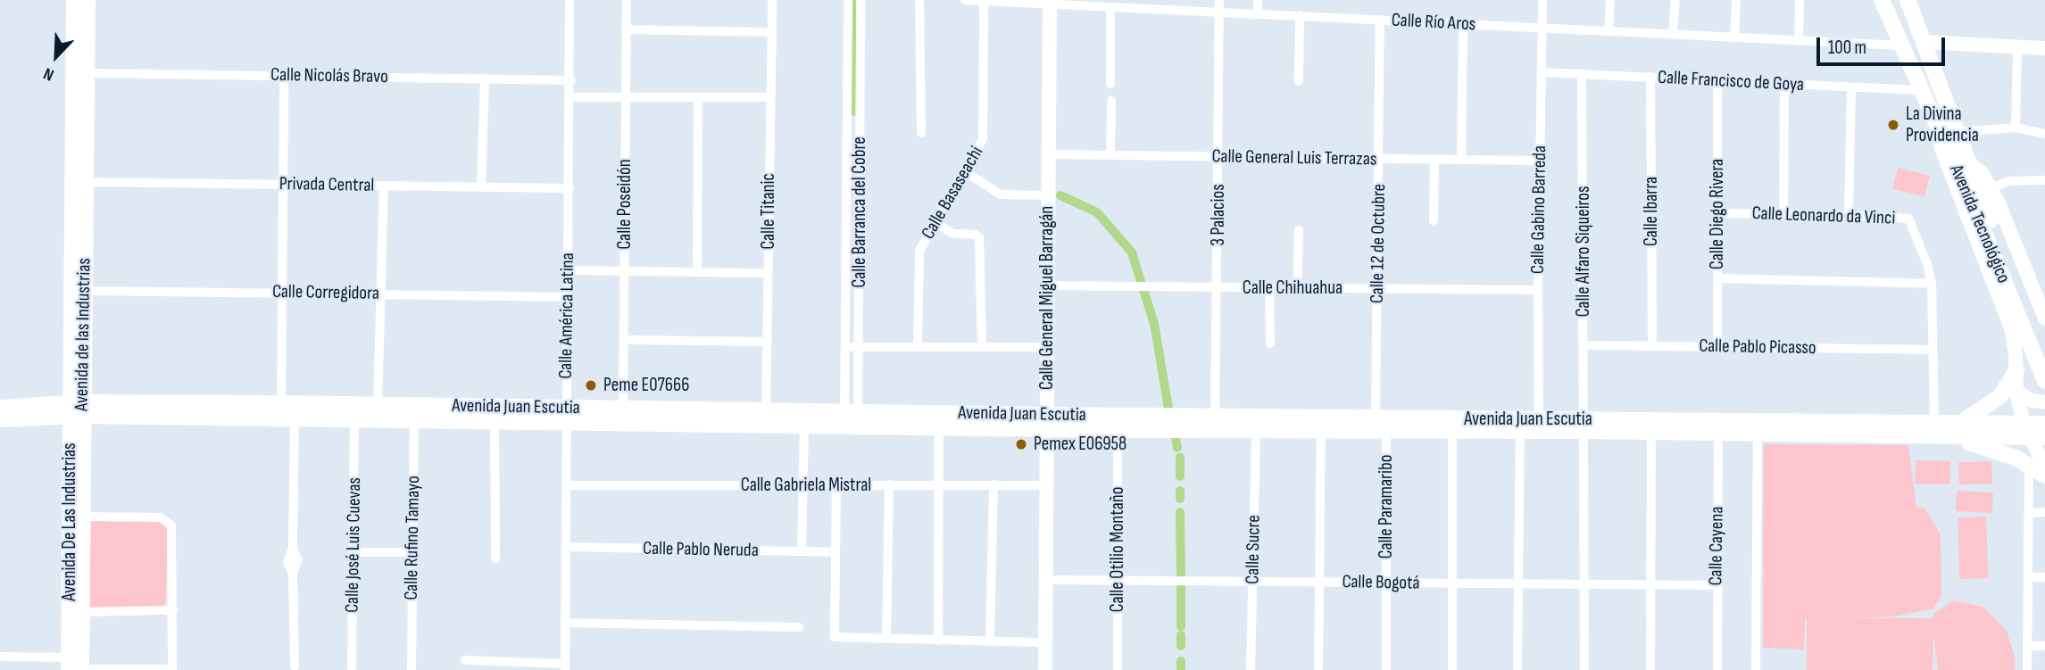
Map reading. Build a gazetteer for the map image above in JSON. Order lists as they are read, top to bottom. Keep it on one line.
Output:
{"streets":{"main road":["Avenida Tecnológico","Calle General Miguel Barragán","Avenida de las Industrias","Avenida Juan Escutia","Avenida De Las Industrias"],"street":["Calle Río Aros","Calle Nicolás Bravo","Calle Francisco de Goya","Calle General Luis Terrazas","Privada Central","Calle Basaseachi","Calle Poseidón","Calle Gabino Barreda","Calle Titanic","Calle Ibarra","Calle Barranca del Cobre","Calle Diego Rivera","3 Palacios","Calle Leonardo da Vinci","Calle 12 de Octubre","Calle Alfaro Siqueiros","Calle Chihuahua","Calle Corregidora","Calle América Latina","Calle Pablo Picasso","Calle Gabriela Mistral","Calle Paramaribo","Calle Rufino Tamayo","Calle José Luis Cuevas","Calle Cayena","Calle Pablo Neruda","Calle Otilio Montaño","Calle Sucre","Calle Bogotá"]},"crossings":[["Calle Río Aros","Calle Basaseachi"],["Calle Río Aros","Calle Gabino Barreda"],["Calle Río Aros","3 Palacios"],["Calle Río Aros","Avenida Tecnológico"],["Calle Río Aros","Calle 12 de Octubre"],["Calle Río Aros","Calle General Miguel Barragán"],["Calle Nicolás Bravo","Calle América Latina"],["Calle Nicolás Bravo","Avenida de las Industrias"],["Calle Francisco de Goya","Calle Gabino Barreda"],["Calle Francisco de Goya","Calle Ibarra"],["Calle Francisco de Goya","Calle Diego Rivera"],["Calle Francisco de Goya","Avenida Tecnológico"],["Calle Francisco de Goya","Calle Alfaro Siqueiros"],["Calle General Luis Terrazas","Calle Gabino Barreda"],["Calle General Luis Terrazas","3 Palacios"],["Calle General Luis Terrazas","Calle 12 de Octubre"],["Calle General Luis Terrazas","Calle General Miguel Barragán"],["Privada Central","Calle América Latina"],["Privada Central","Avenida de las Industrias"],["Calle Poseidón","Avenida Juan Escutia"],["Calle Gabino Barreda","Calle Chihuahua"],["Calle Gabino Barreda","Avenida Juan Escutia"],["Calle Titanic","Avenida Juan Escutia"],["Calle Ibarra","Calle Pablo Picasso"],["Calle Barranca del Cobre","Avenida Juan Escutia"],["Calle Diego Rivera","Calle Leonardo da Vinci"],["Calle Diego Rivera","Calle Pablo Picasso"],["3 Palacios","Calle Chihuahua"],["3 Palacios","Avenida Juan Escutia"],["Calle Leonardo da Vinci","Calle Pablo Picasso"],["Calle Leonardo da Vinci","Avenida Juan Escutia"],["Calle 12 de Octubre","Calle Chihuahua"],["Calle 12 de Octubre","Avenida Juan Escutia"],["Calle 12 de Octubre","Calle Paramaribo"],["Calle Alfaro Siqueiros","Calle Pablo Picasso"],["Calle Alfaro Siqueiros","Avenida Juan Escutia"],["Calle Alfaro Siqueiros","Calle Bogotá"],["Calle Chihuahua","Calle General Miguel Barragán"],["Calle Corregidora","Calle América Latina"],["Calle Corregidora","Avenida de las Industrias"],["Calle General Miguel Barragán","Avenida Juan Escutia"],["Calle General Miguel Barragán","Calle Gabriela Mistral"],["Calle General Miguel Barragán","Calle Bogotá"],["Calle América Latina","Avenida Juan Escutia"],["Calle América Latina","Calle Gabriela Mistral"],["Calle América Latina","Calle Pablo Neruda"],["Avenida de las Industrias","Avenida Juan Escutia"],["Avenida de las Industrias","Avenida De Las Industrias"],["Avenida Juan Escutia","Calle Paramaribo"],["Avenida Juan Escutia","Avenida De Las Industrias"],["Avenida Juan Escutia","Calle Rufino Tamayo"],["Avenida Juan Escutia","Calle José Luis Cuevas"],["Avenida Juan Escutia","Calle Cayena"],["Avenida Juan Escutia","Calle Otilio Montaño"],["Avenida Juan Escutia","Calle Sucre"],["Calle Paramaribo","Calle Bogotá"],["Calle Cayena","Calle Bogotá"],["Calle Otilio Montaño","Calle Bogotá"],["Calle Sucre","Calle Bogotá"]],"places":["La Divina Providencia","Peme E07666","Pemex E06958"],"scale_bar":"100 m","north":"bottom left"}
